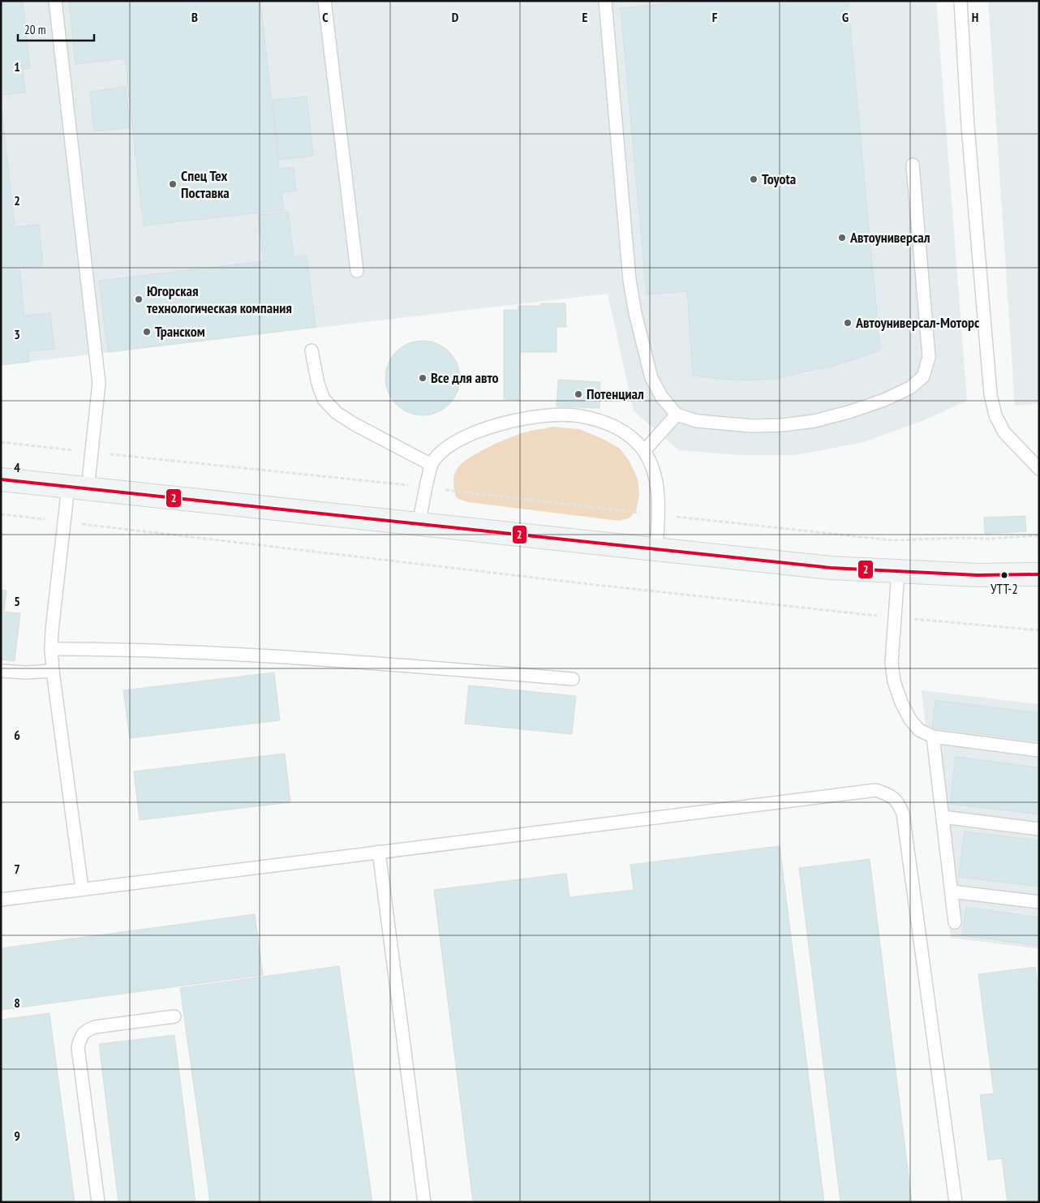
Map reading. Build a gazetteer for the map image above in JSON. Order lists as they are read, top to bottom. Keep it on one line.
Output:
{"places":["Toyota","Спец Тех Поставка","Автоуниверсал","Югорская технологическая компания","Автоуниверсал-Моторс","Транском","Все для авто","Потенциал","УТТ-2"],"lines":["transit line 2"],"scale_bar":"20 m","grid":{"columns":["B","C","D","E","F","G","H"],"rows":["1","2","3","4","5","6","7","8","9"]}}
